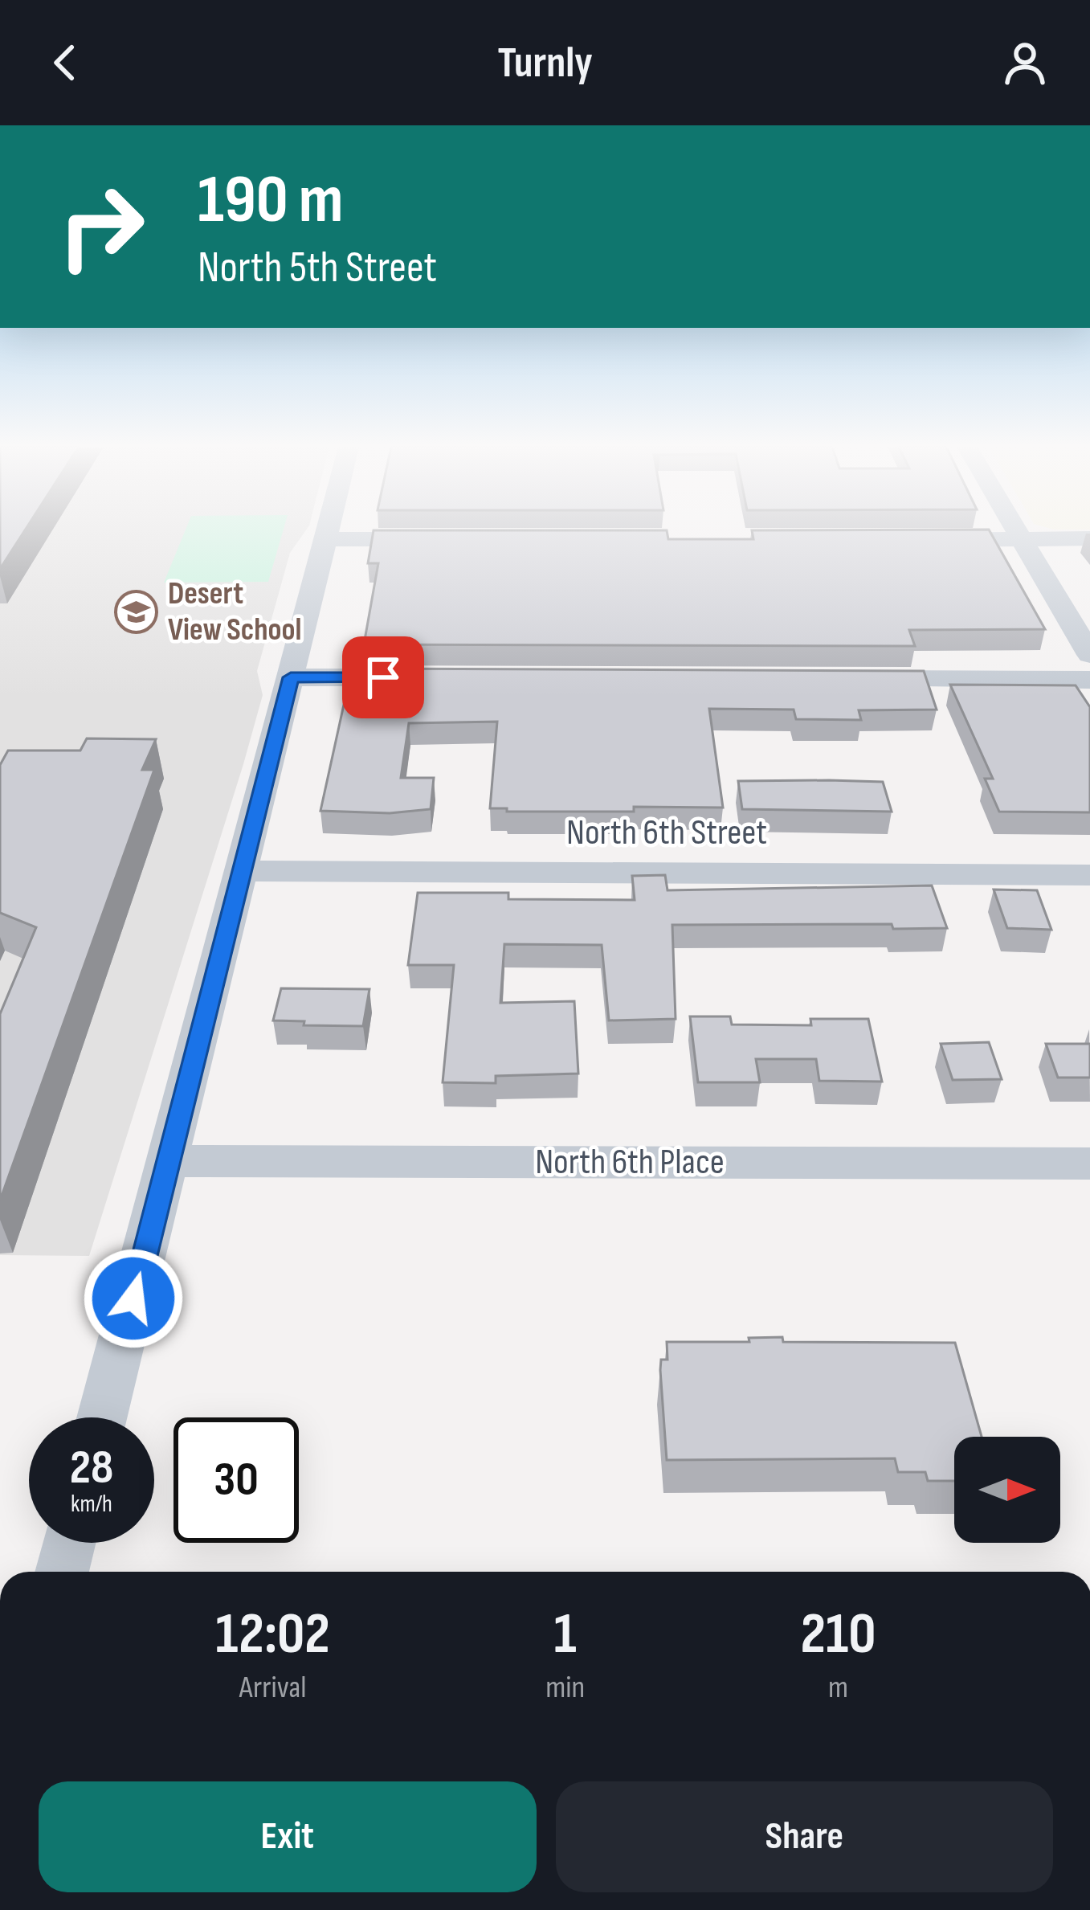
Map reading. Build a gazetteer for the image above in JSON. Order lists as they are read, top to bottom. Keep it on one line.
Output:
{"streets":{"street":["North 6th Street","North 6th Place"]},"places":{"school or university":["Desert View School"]},"north":"right","page":{"header":"Turnly","turn":["190 m","North 5th Street"],"speed":"28 km/h","limit":"30","eta":["12:02","Arrival","1","min","210","m"],"buttons":["Exit","Share"]}}
